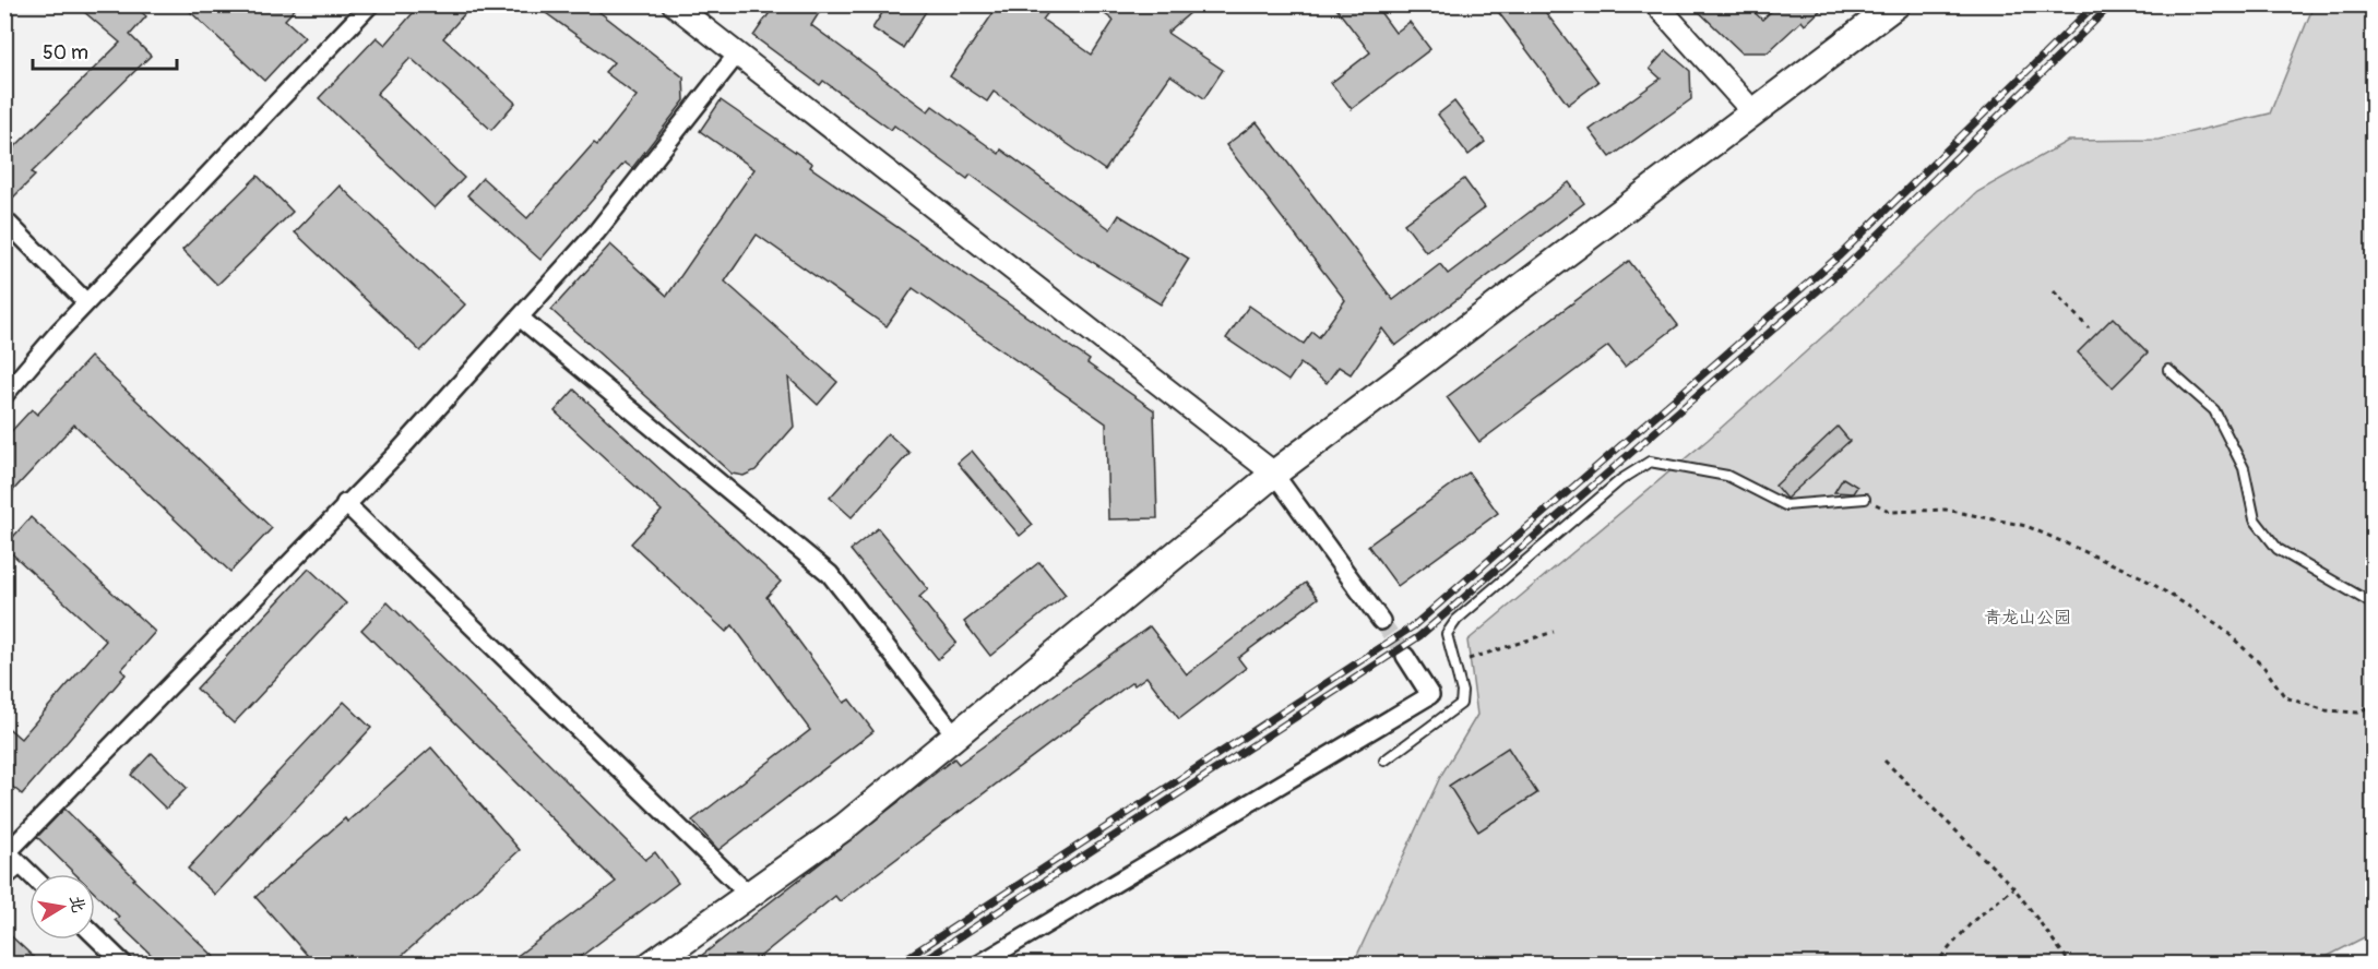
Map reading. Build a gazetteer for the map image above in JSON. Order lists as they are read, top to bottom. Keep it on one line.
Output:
{"parks":["青龙山公园"],"scale_bar":"50 m","north":"right"}
